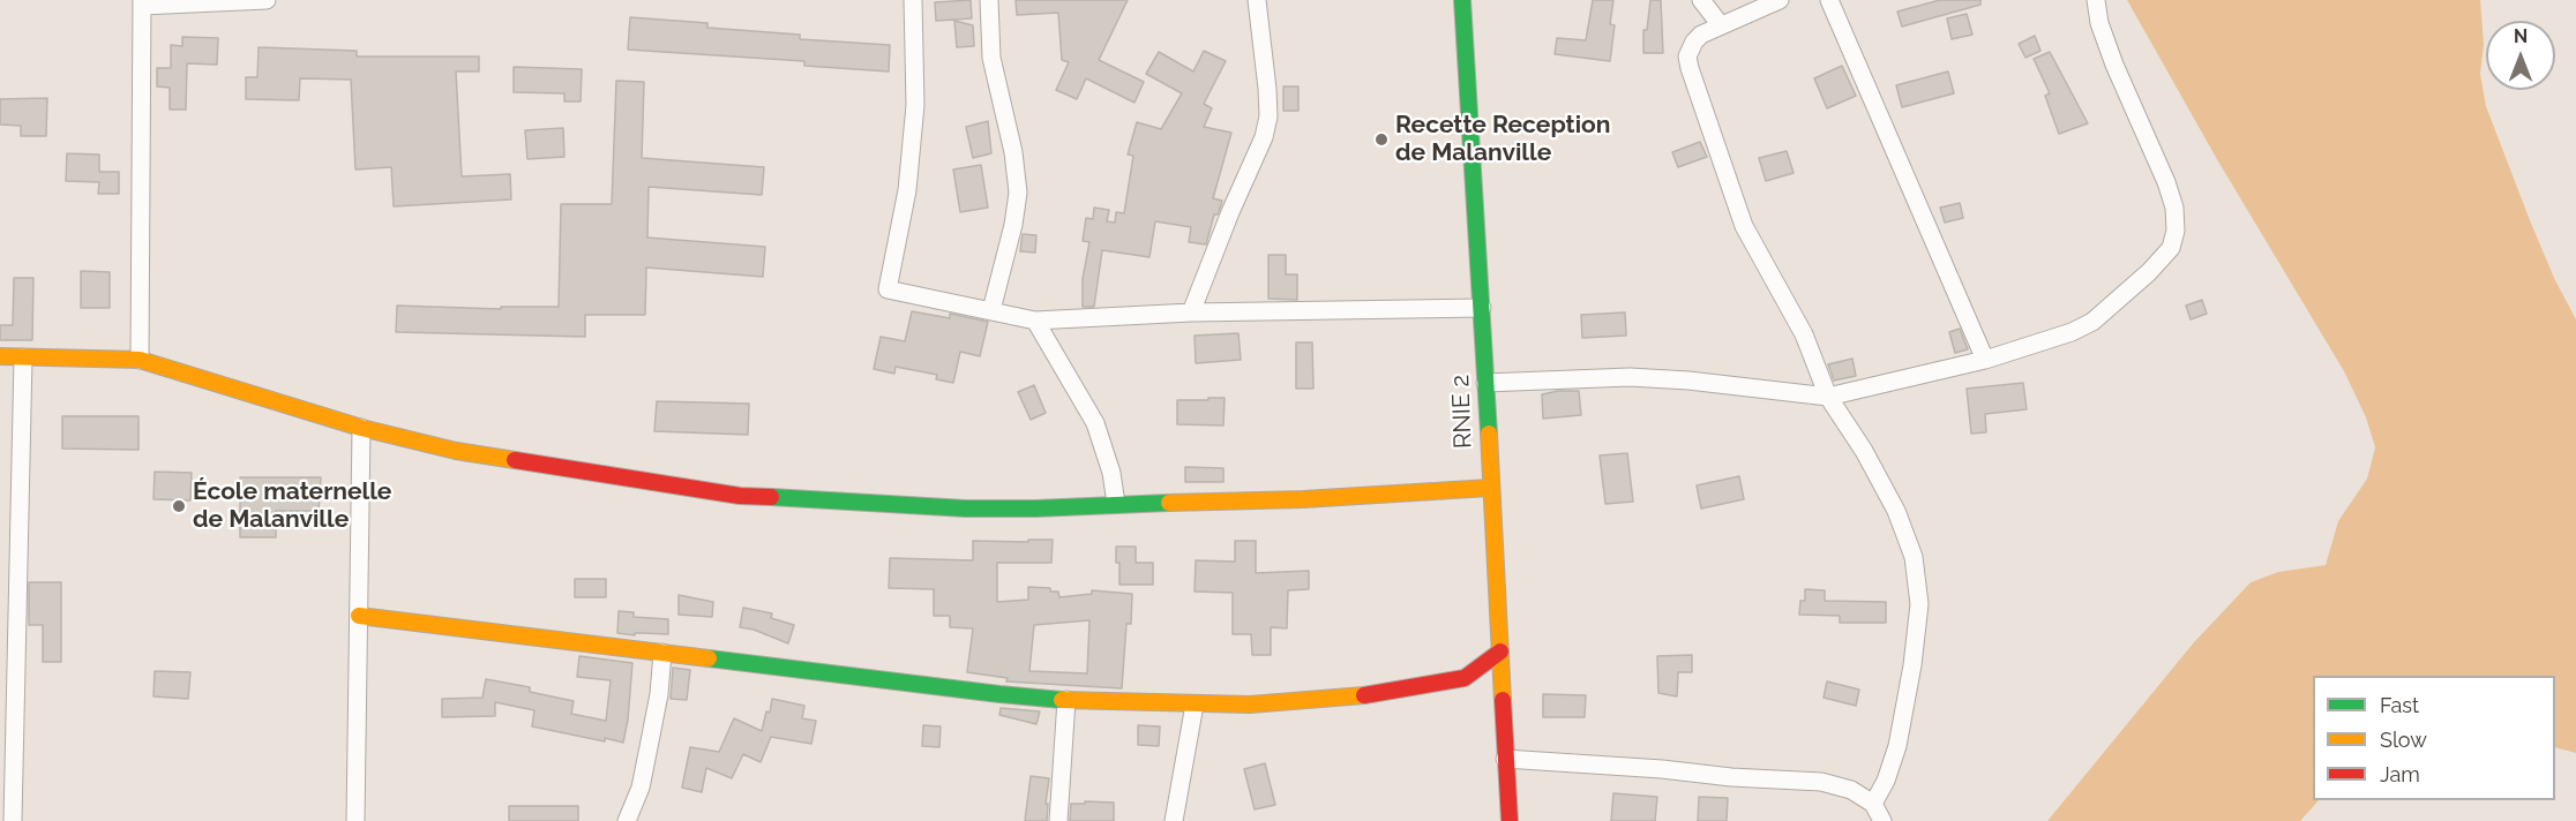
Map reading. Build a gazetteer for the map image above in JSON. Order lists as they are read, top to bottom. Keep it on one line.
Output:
{"streets":{"street":["RNIE 2"]},"places":["Recette Reception de Malanville","École maternelle de Malanville"],"legend":["Fast","Slow","Jam"],"north":"top"}
